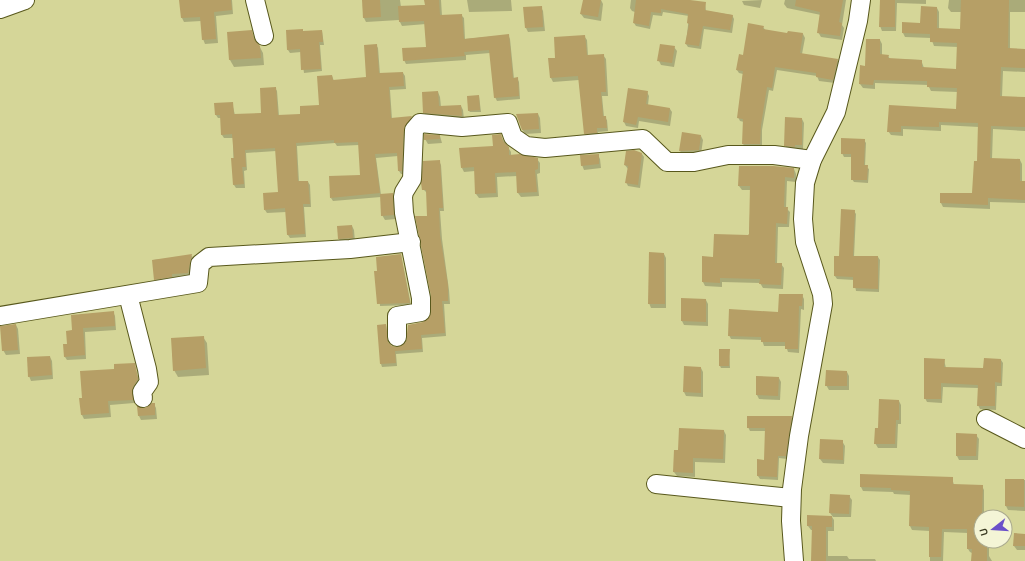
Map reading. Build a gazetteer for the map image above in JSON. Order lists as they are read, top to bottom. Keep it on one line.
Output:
{"north":"left"}
